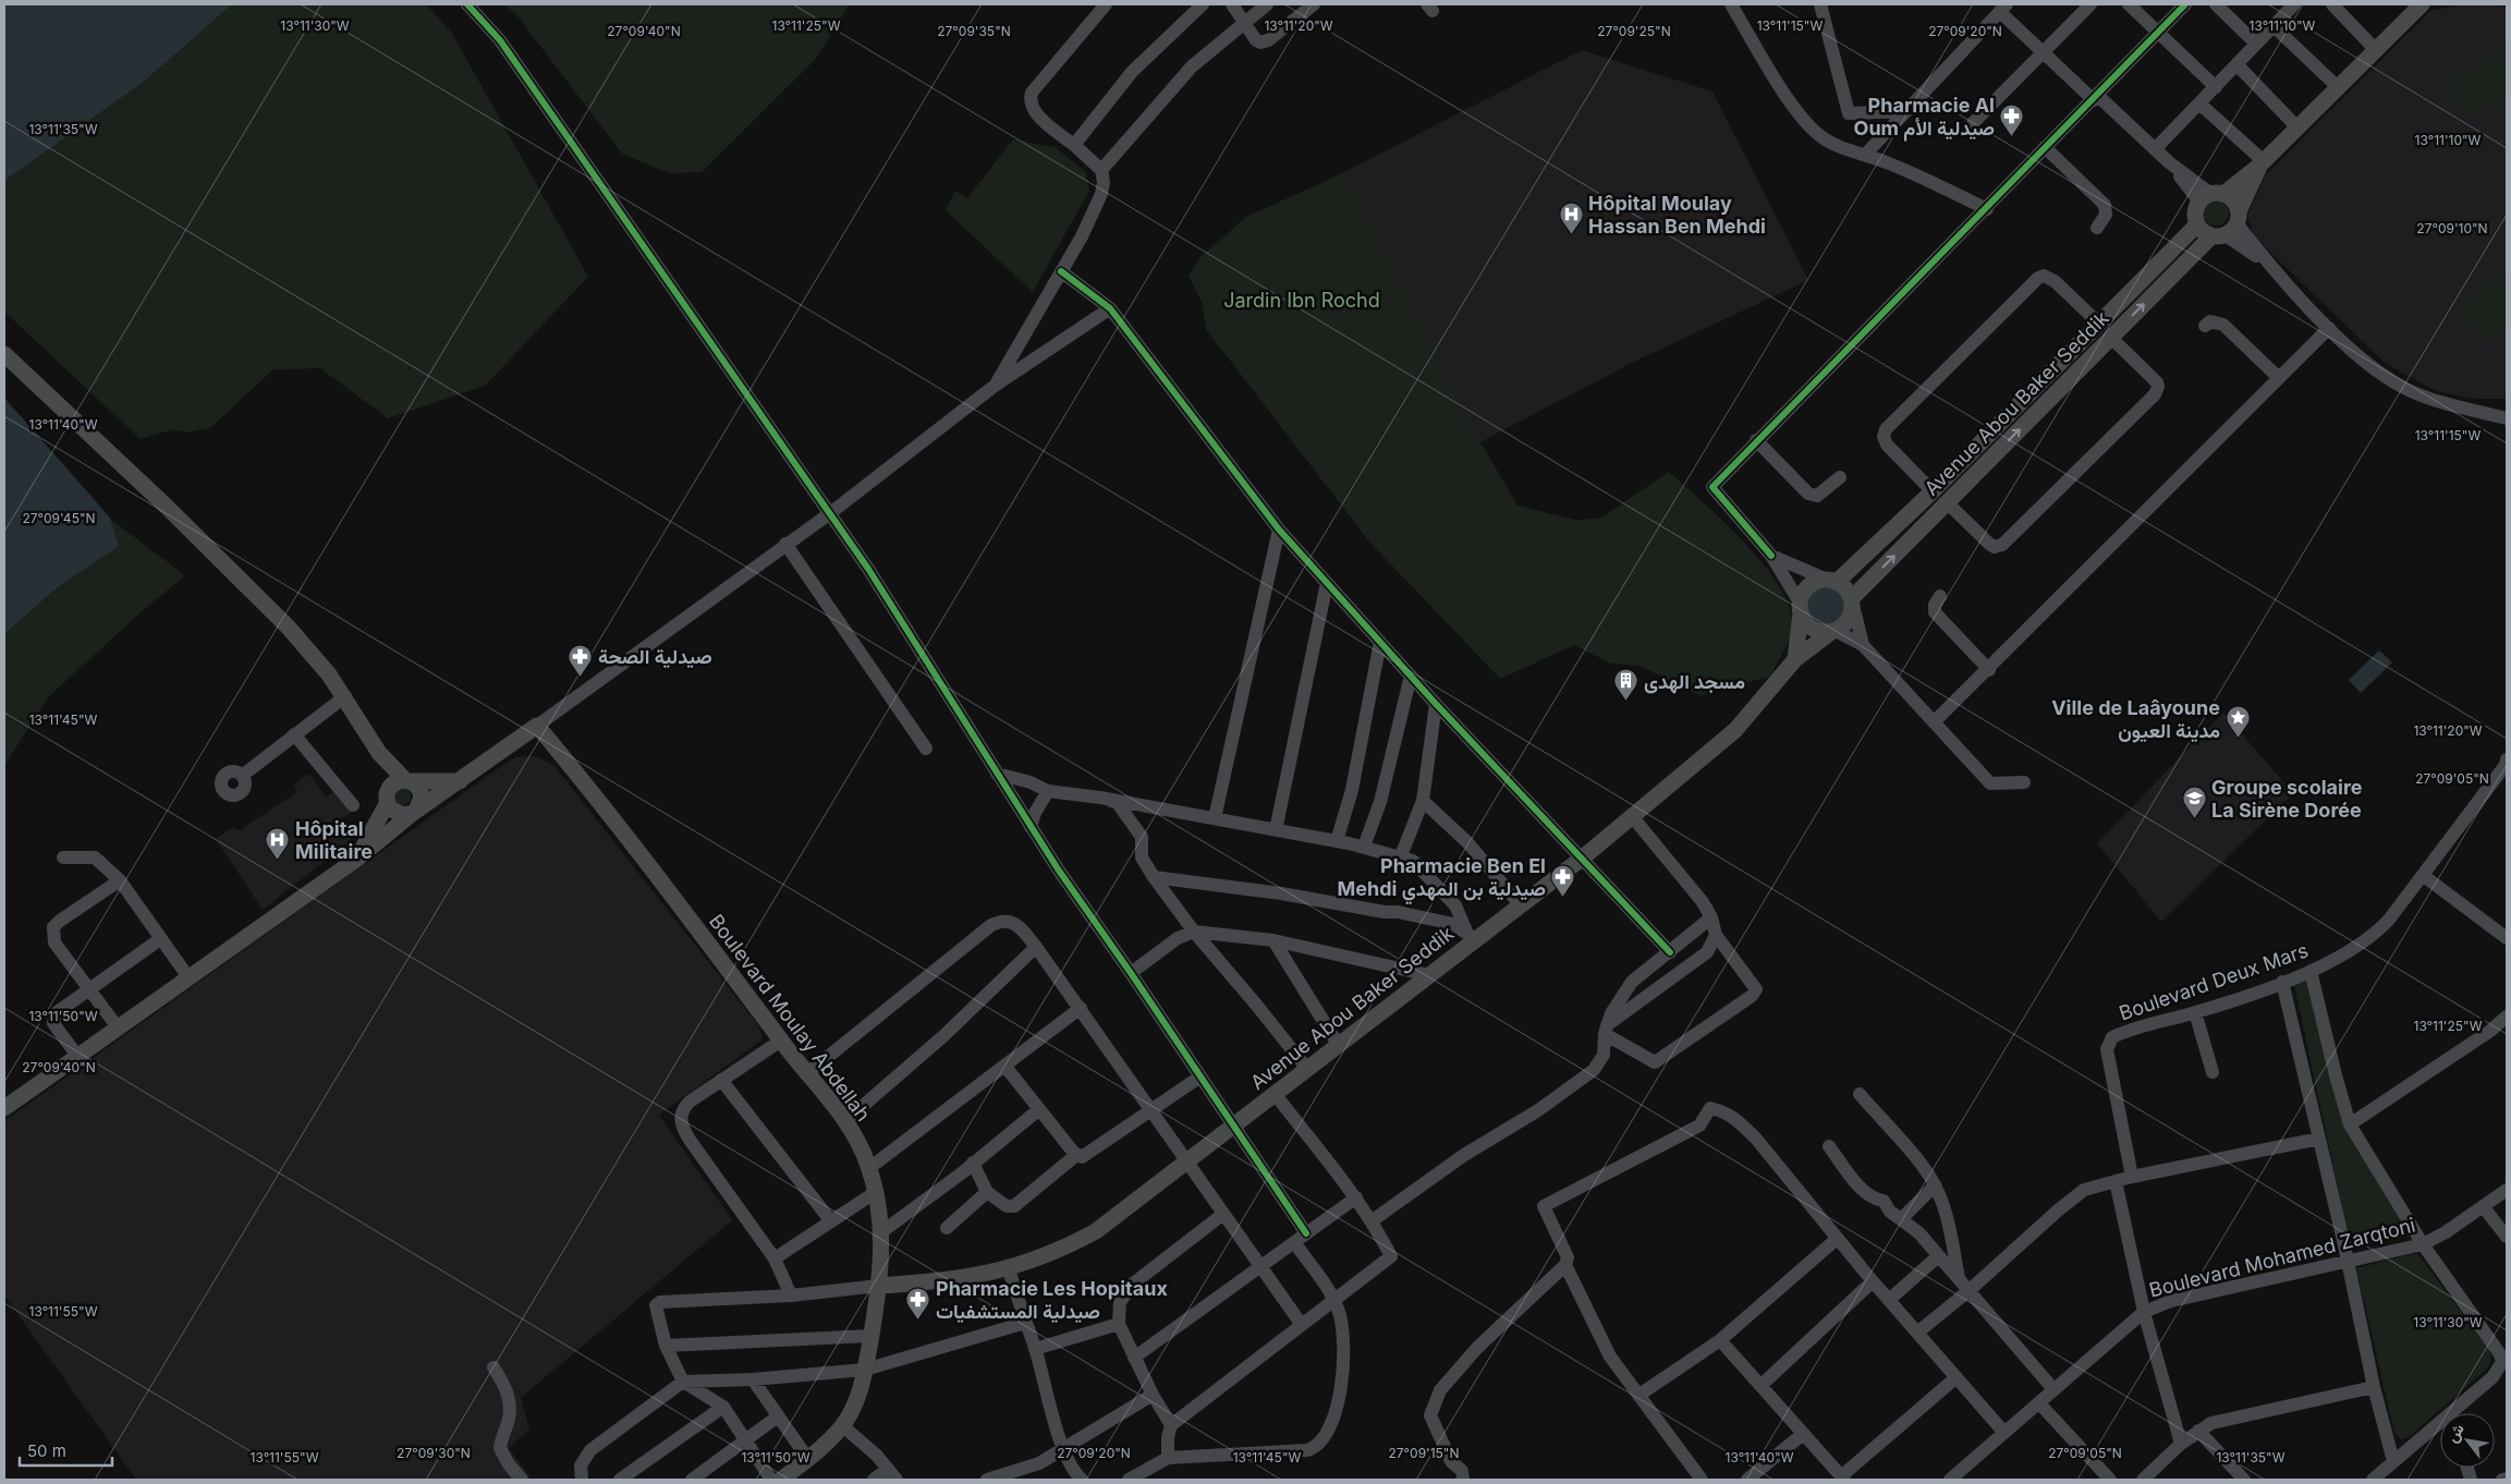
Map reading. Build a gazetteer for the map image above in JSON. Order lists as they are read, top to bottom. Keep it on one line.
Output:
{"streets":{"main road":["Avenue Abou Baker Seddik","Boulevard Moulay Abdellah"],"street":["Boulevard Deux Mars","Boulevard Mohamed Zarqtoni"]},"crossings":[["Avenue Abou Baker Seddik","Boulevard Moulay Abdellah"]],"parks":["Jardin Ibn Rochd"],"places":{"pharmacy":["Pharmacie Al Oum صيدلية الأم","صيدلية الصحة","Pharmacie Ben El Mehdi صيدلية بن المهدي","Pharmacie Les Hopitaux صيدلية المستشفيات"],"hospital":["Hôpital Moulay Hassan Ben Mehdi","Hôpital Militaire"],"building":["مسجد الهدى"],"place":["Ville de Laâyoune مدينة العيون"],"school or university":["Groupe scolaire La Sirène Dorée"]},"scale_bar":"50 m","north":"top left","coordinates":["13°11'10\"W","13°11'30\"W","13°11'25\"W","13°11'20\"W","13°11'15\"W","27°09'40\"N","27°09'35\"N","27°09'25\"N","27°09'20\"N","13°11'35\"W","27°09'10\"N","13°11'40\"W","27°09'45\"N","13°11'45\"W","27°09'05\"N","13°11'50\"W","13°11'55\"W","27°09'30\"N","27°09'15\"N"]}
